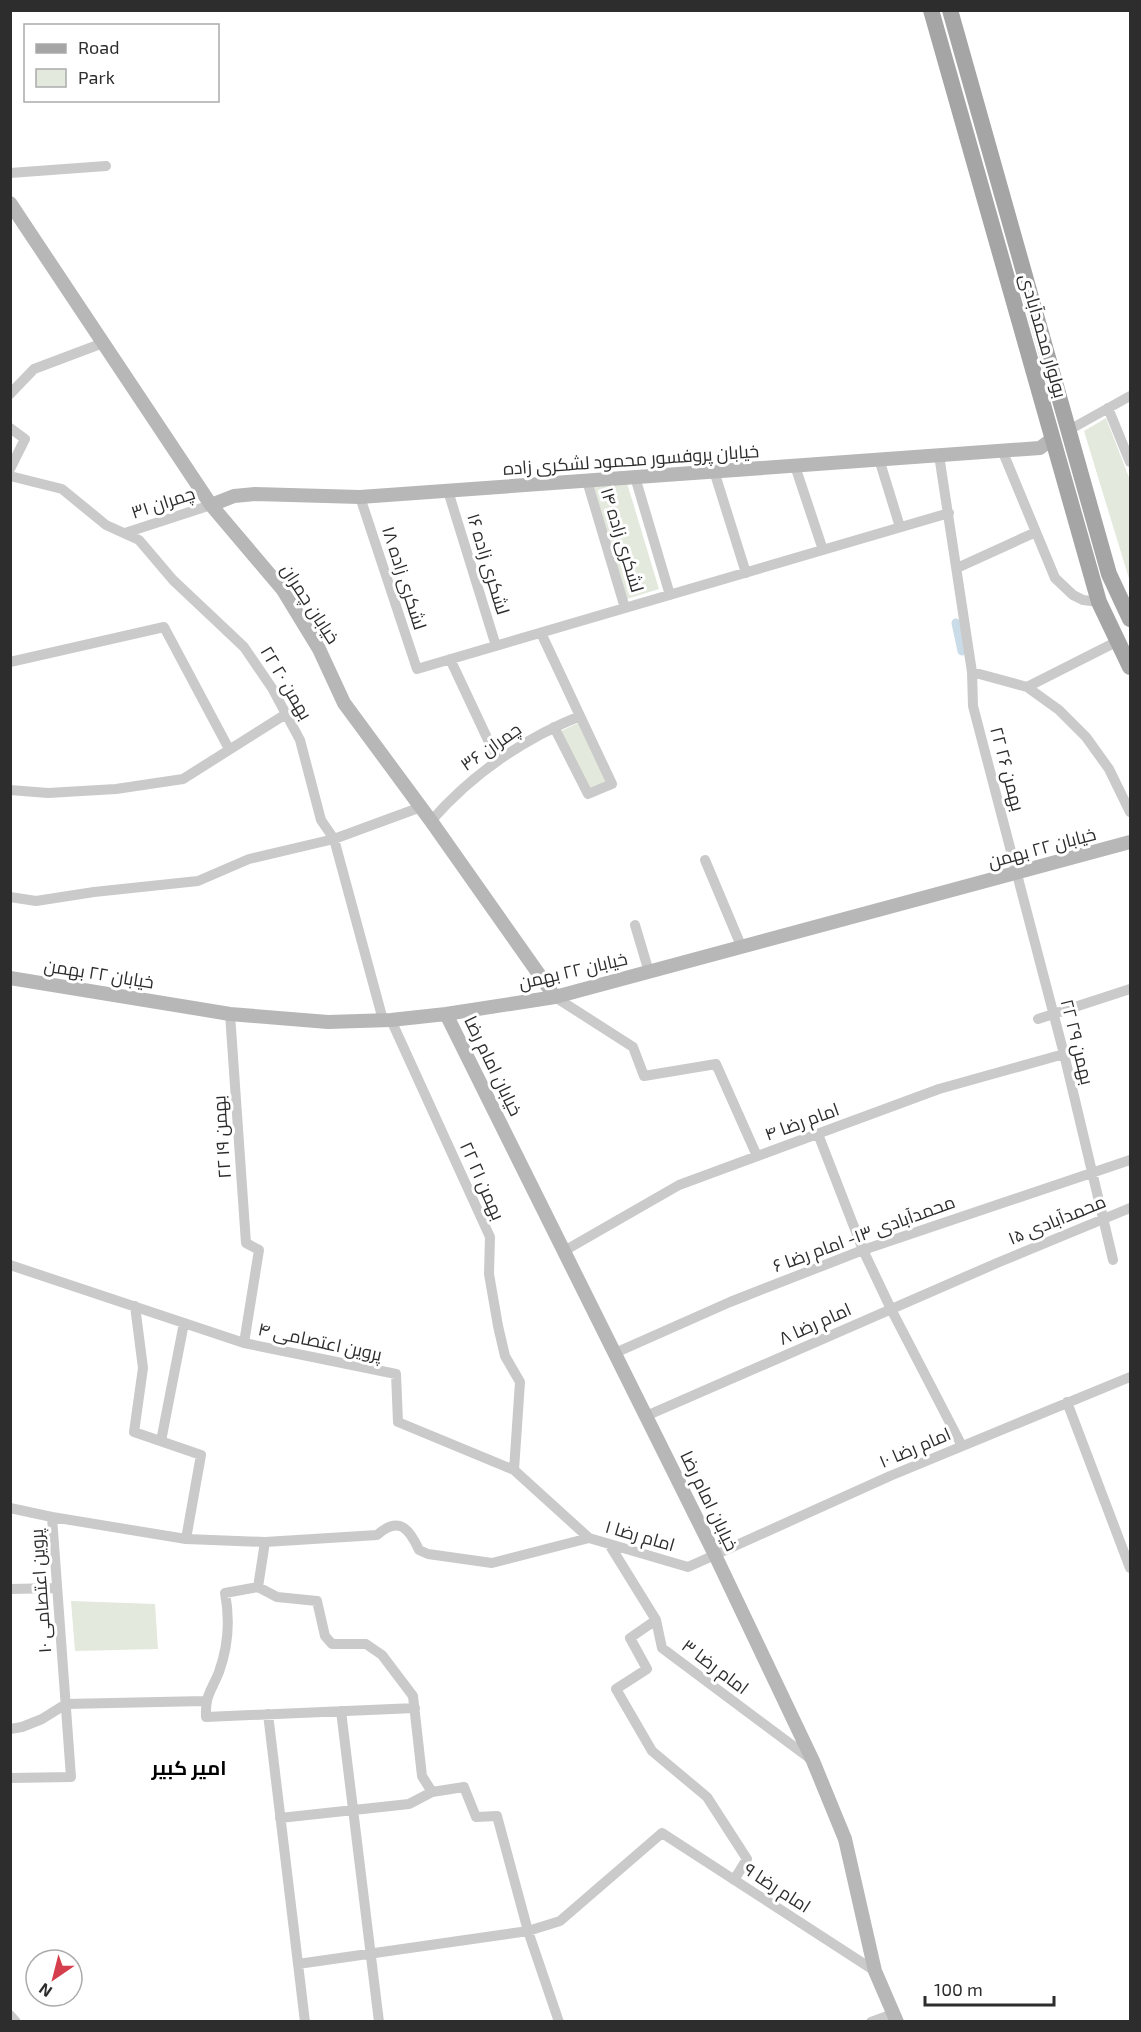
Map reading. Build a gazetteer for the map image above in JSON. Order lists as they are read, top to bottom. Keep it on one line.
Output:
{"streets":{"main road":["بولوار محمدآبادی","خیابان پروفسور محمود لشکری زاده","خیابان چمران","خیابان ۲۲ بهمن","خیابان امام رضا"],"street":["چمران ۳۱","لشکری زاده ١۴","لشکری زاده ١۶","لشکری زاده ۱۸","۲۲ بهمن ۲۰","چمران ۳۶","۲۲ بهمن ۲۶","۲۲ بهمن ۲۹","امام رضا ۴","۲۲ بهمن ۱۹","۲۲ بهمن ۲۱","محمدآبادی ۱۵","محمدآبادی ۱۳- امام رضا ۶","امام رضا ۸","پروین اعتصامی ۴","امام رضا ۱۰","امام رضا ۱","پروین اعتصامی ۱۰","امام رضا ۳","امام رضا ۹"]},"crossings":[["بولوار محمدآبادی","خیابان پروفسور محمود لشکری زاده"],["خیابان پروفسور محمود لشکری زاده","چمران ۳۱"],["خیابان پروفسور محمود لشکری زاده","لشکری زاده ١۴"],["خیابان پروفسور محمود لشکری زاده","لشکری زاده ١۶"],["خیابان پروفسور محمود لشکری زاده","لشکری زاده ۱۸"],["خیابان پروفسور محمود لشکری زاده","خیابان چمران"],["خیابان پروفسور محمود لشکری زاده","۲۲ بهمن ۲۶"],["چمران ۳۱","خیابان چمران"],["چمران ۳۱","۲۲ بهمن ۲۰"],["خیابان چمران","چمران ۳۶"],["خیابان چمران","خیابان ۲۲ بهمن"],["۲۲ بهمن ۲۰","خیابان ۲۲ بهمن"],["۲۲ بهمن ۲۰","۲۲ بهمن ۲۱"],["۲۲ بهمن ۲۶","خیابان ۲۲ بهمن"],["۲۲ بهمن ۲۶","۲۲ بهمن ۲۹"],["خیابان ۲۲ بهمن","۲۲ بهمن ۲۹"],["خیابان ۲۲ بهمن","خیابان امام رضا"],["خیابان ۲۲ بهمن","۲۲ بهمن ۱۹"],["خیابان ۲۲ بهمن","۲۲ بهمن ۲۱"],["۲۲ بهمن ۲۹","امام رضا ۴"],["۲۲ بهمن ۲۹","محمدآبادی ۱۵"],["۲۲ بهمن ۲۹","محمدآبادی ۱۳- امام رضا ۶"],["خیابان امام رضا","امام رضا ۴"],["خیابان امام رضا","محمدآبادی ۱۳- امام رضا ۶"],["خیابان امام رضا","امام رضا ۸"],["خیابان امام رضا","امام رضا ۱۰"],["خیابان امام رضا","امام رضا ۱"],["خیابان امام رضا","امام رضا ۳"],["خیابان امام رضا","امام رضا ۹"],["۲۲ بهمن ۱۹","پروین اعتصامی ۴"],["۲۲ بهمن ۲۱","پروین اعتصامی ۴"],["محمدآبادی ۱۵","امام رضا ۸"],["پروین اعتصامی ۴","امام رضا ۱"],["امام رضا ۱۰","امام رضا ۱"],["امام رضا ۱","امام رضا ۳"]],"districts":["امیر کبیر"],"legend":["Road","Park"],"scale_bar":"100 m","north":"bottom left"}
